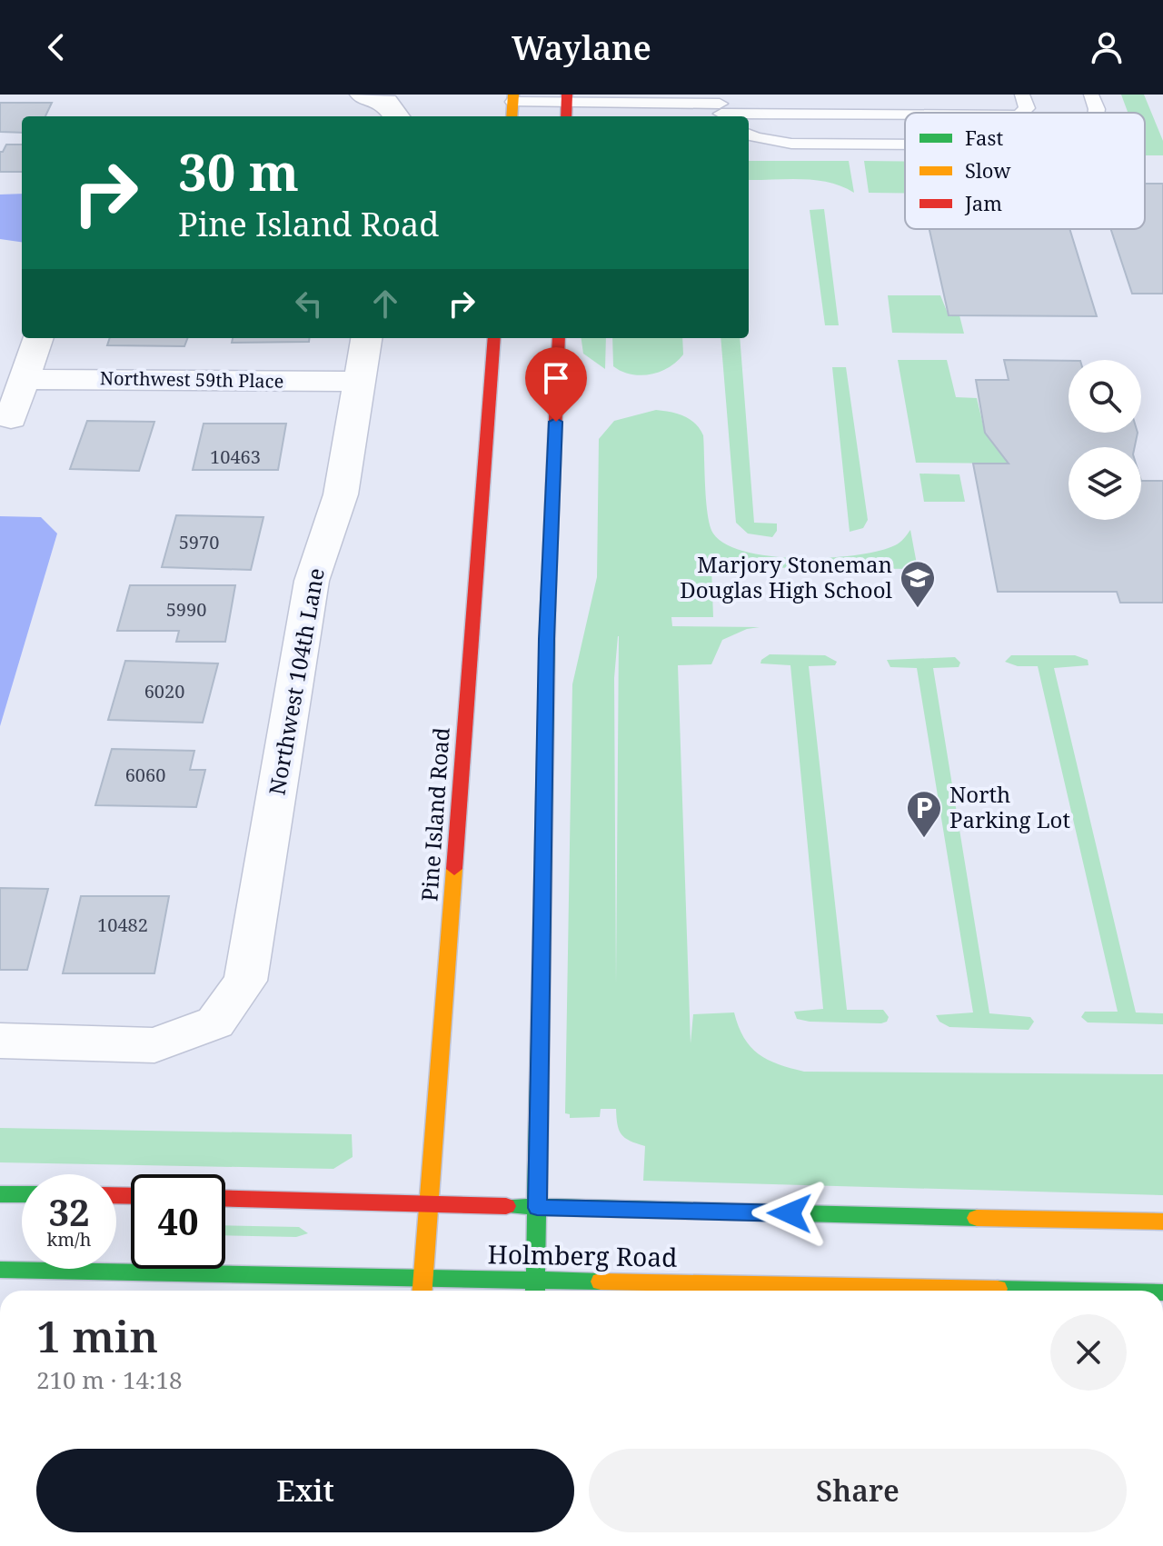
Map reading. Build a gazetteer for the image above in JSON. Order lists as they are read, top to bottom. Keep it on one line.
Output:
{"streets":{"main road":["Pine Island Road","Holmberg Road"],"street":["Northwest 59th Place","Northwest 104th Lane"]},"crossings":[["Northwest 59th Place","Northwest 104th Lane"],["Pine Island Road","Holmberg Road"]],"places":{"school or university":["Marjory Stoneman Douglas High School"],"parking":["North Parking Lot"]},"house_numbers":["10463","5970","5990","6020","6060","10482"],"legend":["Fast","Slow","Jam"],"page":{"header":"Waylane","turn":["30 m","Pine Island Road"],"speed":"32 km/h","limit":"40","heading":["1 min","210 m · 14:18"],"buttons":["Exit","Share"]}}
